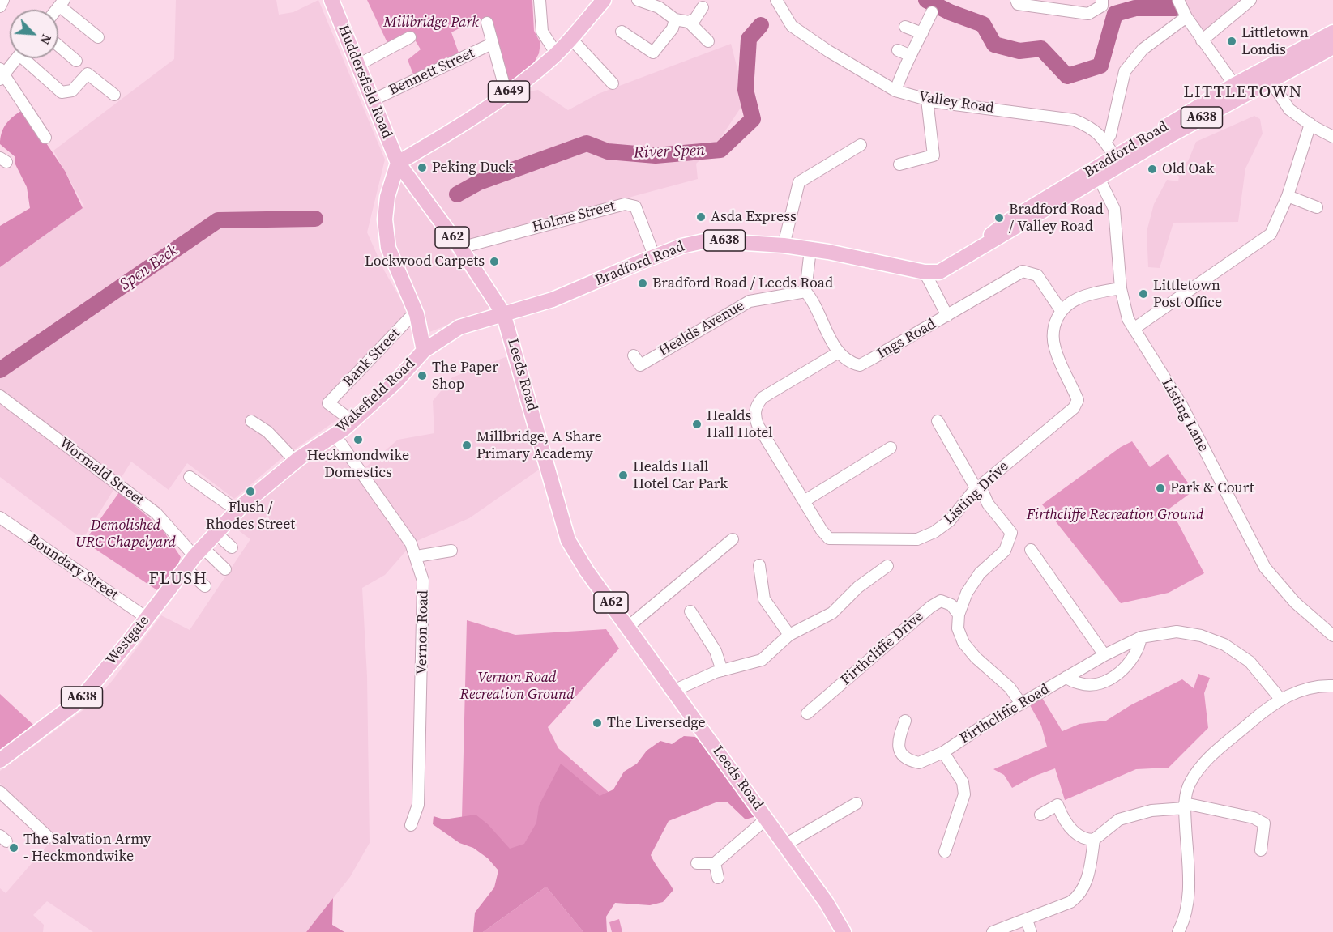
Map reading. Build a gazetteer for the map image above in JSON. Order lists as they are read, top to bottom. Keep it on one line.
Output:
{"streets":{"main road":["Huddersfield Road","A649","A638","Bradford Road","A62","Leeds Road","Wakefield Road","Westgate"],"street":["Bennett Street","Valley Road","Holme Street","Healds Avenue","Ings Road","Bank Street","Listing Lane","Wormald Street","Listing Drive","Boundary Street","Vernon Road","Firthcliffe Drive","Firthcliffe Road"]},"crossings":[["Bennett Street","Huddersfield Road"],["Huddersfield Road","A649"],["Huddersfield Road","Leeds Road"],["Huddersfield Road","Wakefield Road"],["A649","Leeds Road"],["A649","Wakefield Road"],["Valley Road","Bradford Road"],["Bradford Road","Holme Street"],["Bradford Road","Leeds Road"],["Bradford Road","Wakefield Road"],["Bradford Road","Listing Lane"],["Holme Street","Leeds Road"],["Ings Road","Listing Drive"],["Bank Street","Wakefield Road"],["Leeds Road","Wakefield Road"],["Wakefield Road","Wormald Street"],["Wakefield Road","Vernon Road"],["Wakefield Road","Westgate"],["Boundary Street","Westgate"]],"districts":["LITTLETOWN","FLUSH"],"water":["River Spen","Spen Beck"],"parks":["Millbridge Park","Firthcliffe Recreation Ground","Demolished URC Chapelyard","Vernon Road Recreation Ground"],"places":["Littletown Londis","Peking Duck","Old Oak","Asda Express","Bradford Road / Valley Road","Lockwood Carpets","Bradford Road / Leeds Road","Littletown Post Office","The Paper Shop","Healds Hall Hotel","Heckmondwike Domestics","Millbridge, A Share Primary Academy","Healds Hall Hotel Car Park","Park & Court","Flush / Rhodes Street","The Liversedge","The Salvation Army - Heckmondwike"],"north":"bottom right"}
